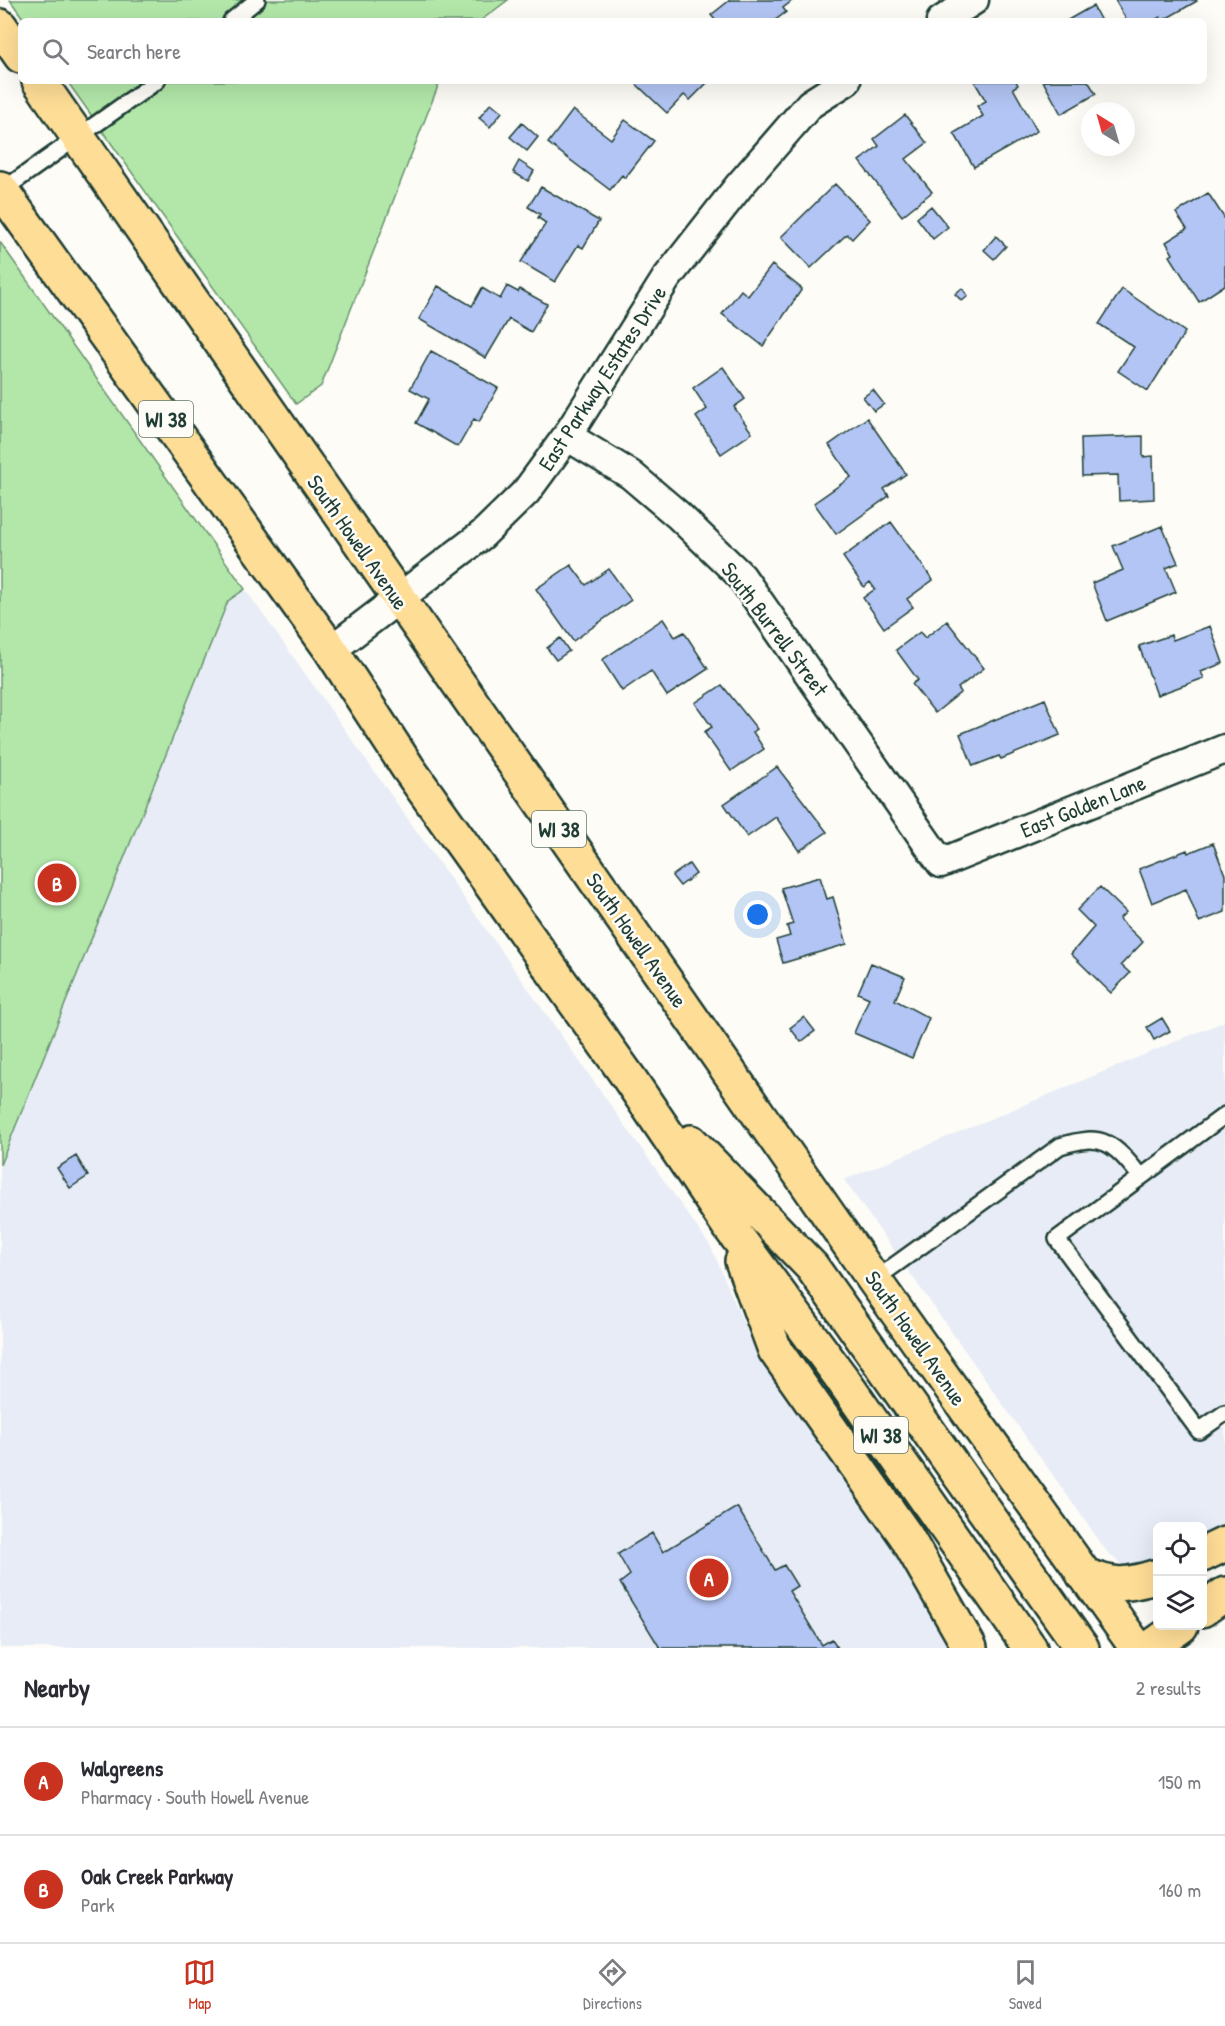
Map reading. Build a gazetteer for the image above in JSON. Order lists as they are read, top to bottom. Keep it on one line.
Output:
{"streets":{"main road":["WI 38","South Howell Avenue"],"street":["East Parkway Estates Drive","South Burrell Street","East Golden Lane"]},"crossings":[["East Parkway Estates Drive","WI 38"],["East Parkway Estates Drive","South Howell Avenue"],["East Parkway Estates Drive","South Burrell Street"],["South Burrell Street","East Golden Lane"]],"north":"top left","page":{"search":"Search here","pins":["B","A"],"heading":["Nearby","2 results"],"list":[{"mark":"A","name":"Walgreens","note":"Pharmacy · South Howell Avenue","value":"150 m"},{"mark":"B","name":"Oak Creek Parkway","note":"Park","value":"160 m"}],"nav":["Map","Directions","Saved"]}}
